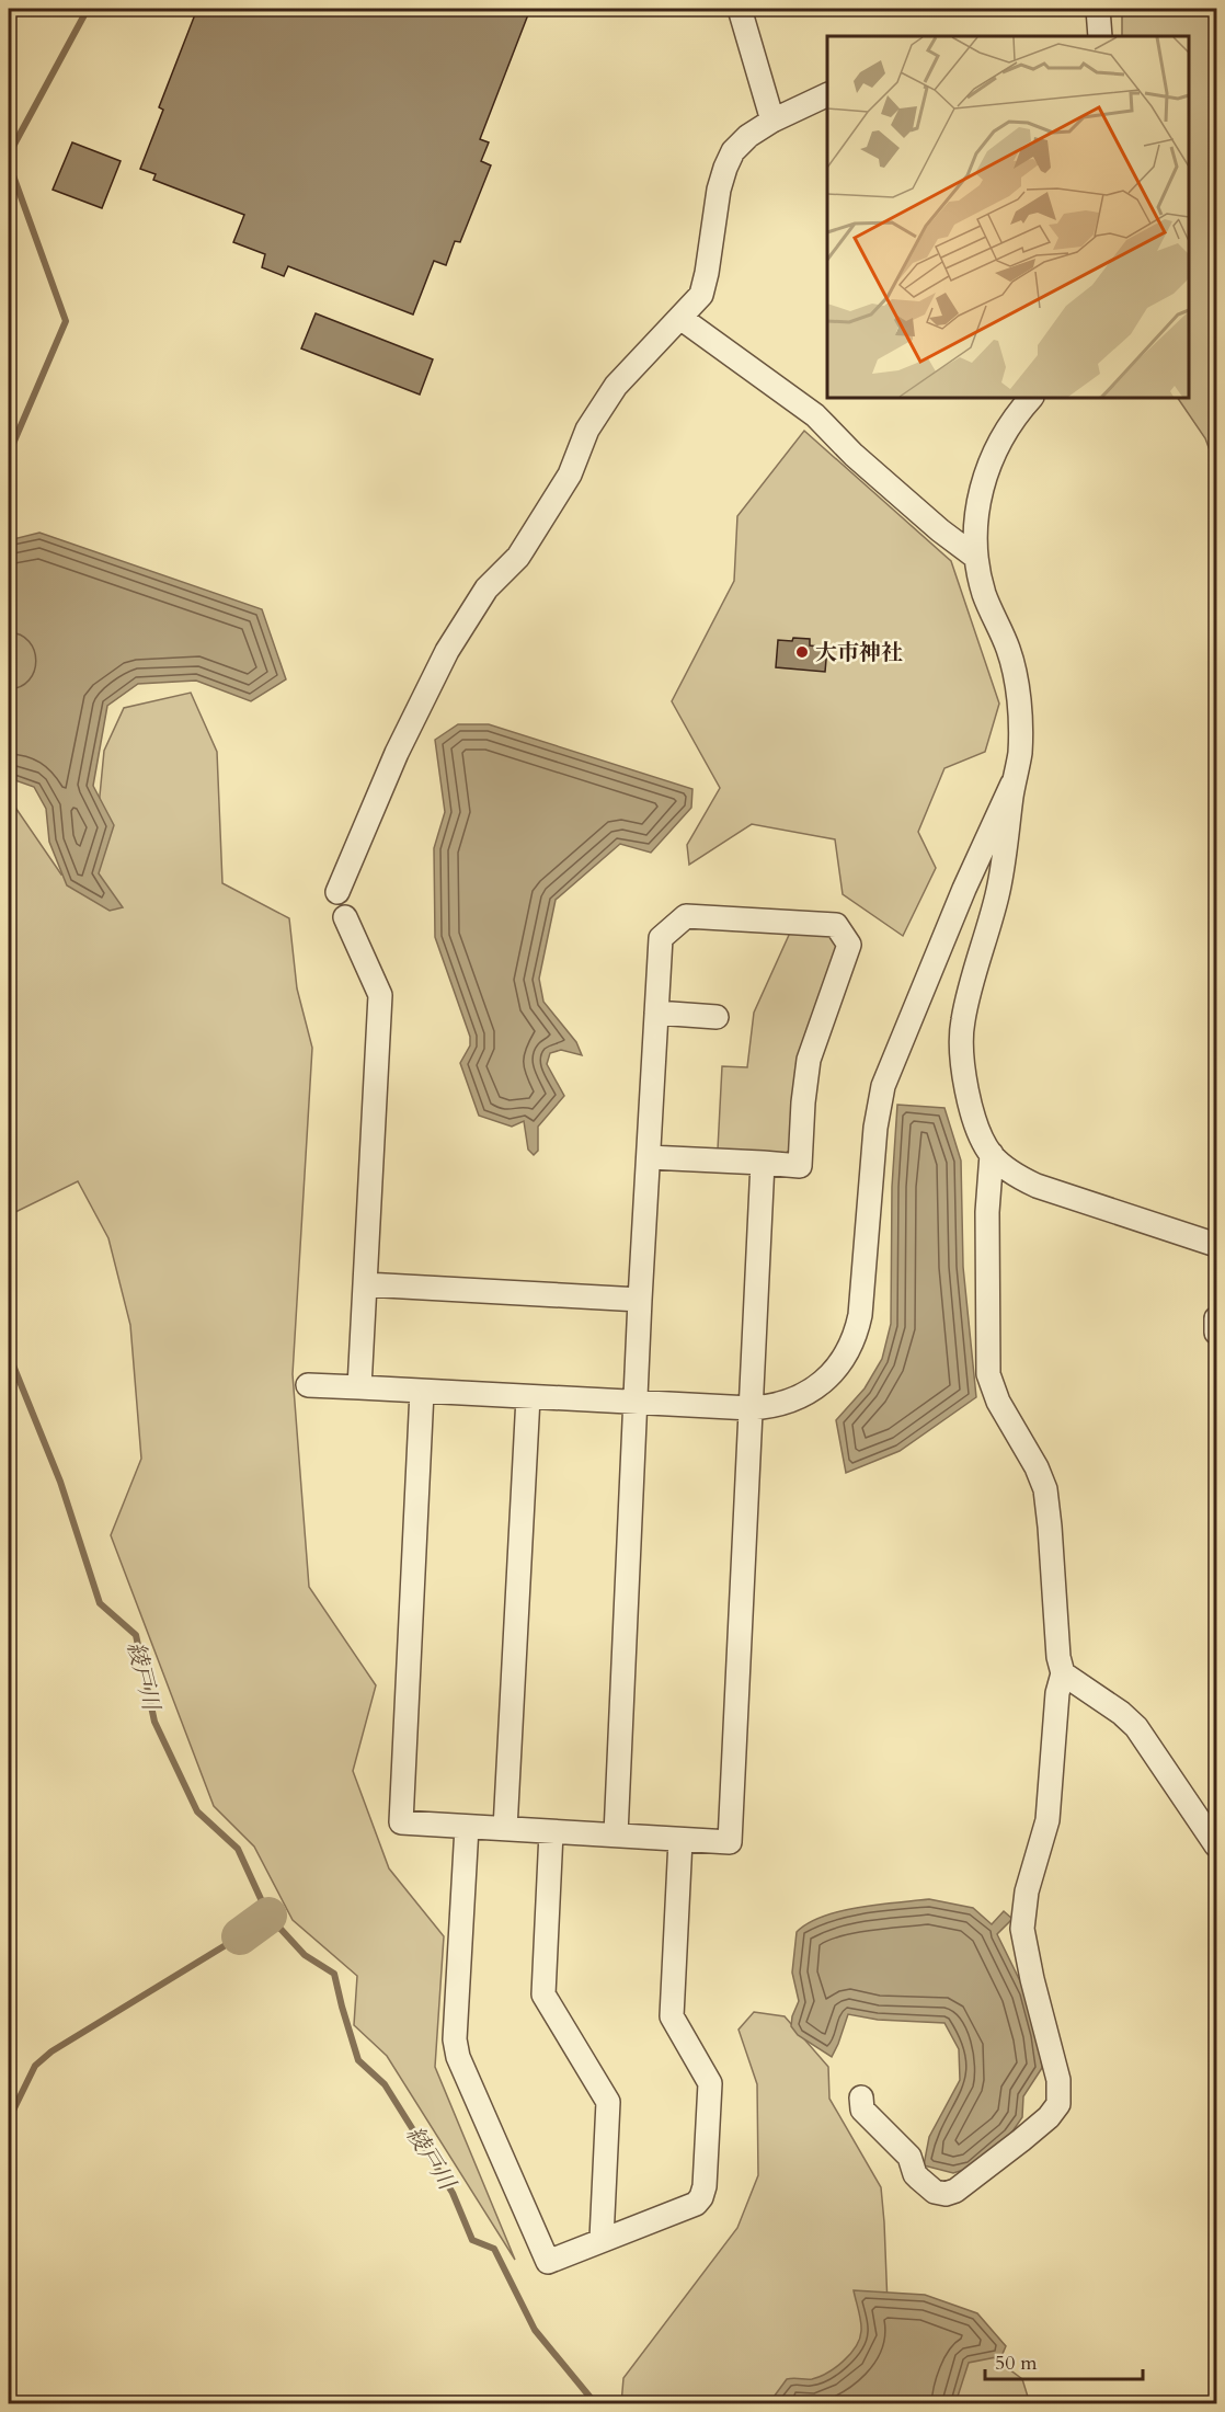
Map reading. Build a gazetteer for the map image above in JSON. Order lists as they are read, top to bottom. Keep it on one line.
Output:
{"water":["綾戸川"],"places":["大市神社"],"scale_bar":"50 m"}
